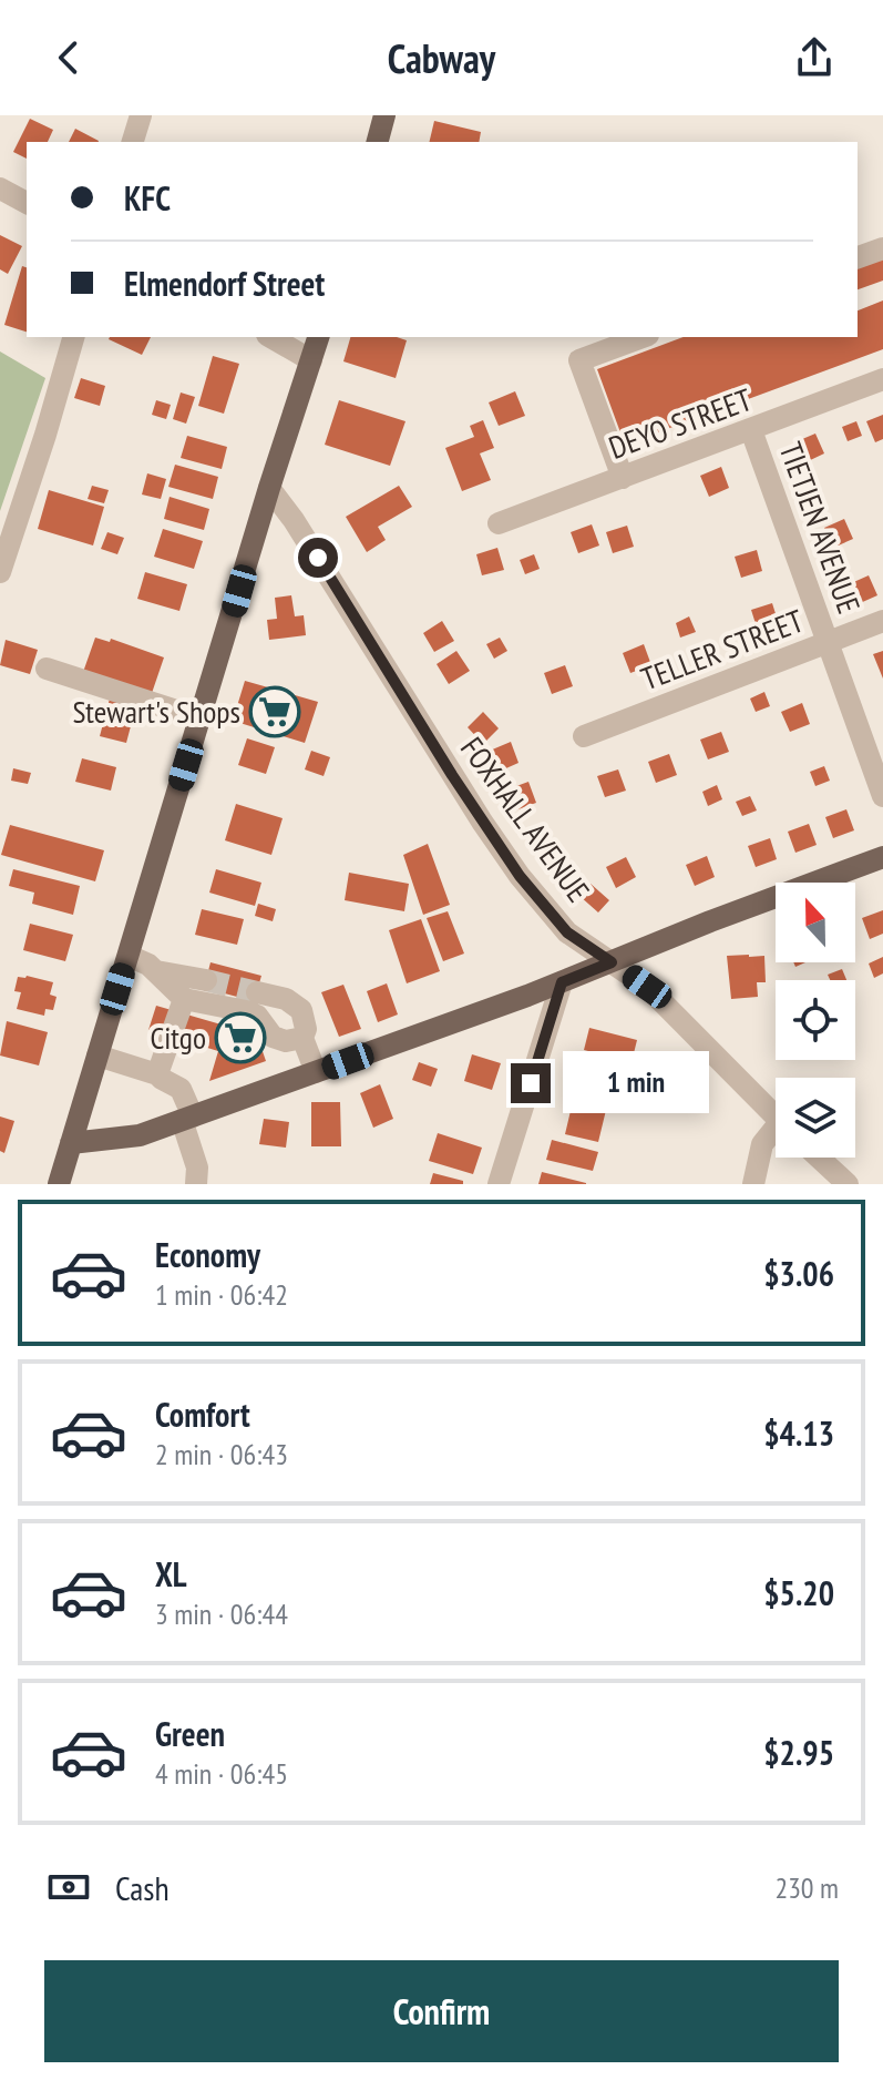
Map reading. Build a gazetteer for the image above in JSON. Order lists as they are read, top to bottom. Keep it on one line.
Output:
{"streets":{"street":["DEYO STREET","TIETJEN AVENUE","TELLER STREET","FOXHALL AVENUE"]},"crossings":[["DEYO STREET","TIETJEN AVENUE"],["TIETJEN AVENUE","TELLER STREET"]],"places":{"supermarket":["Stewart's Shops","Citgo"]},"north":"top","page":{"header":"Cabway","banner":["KFC","Elmendorf Street"],"bubble":"1 min","list":[{"name":"Economy","note":"1 min · 06:42","value":"$3.06"},{"name":"Comfort","note":"2 min · 06:43","value":"$4.13"},{"name":"XL","note":"3 min · 06:44","value":"$5.20"},{"name":"Green","note":"4 min · 06:45","value":"$2.95"}],"pay":["Cash","230 m"],"buttons":"Confirm"}}
